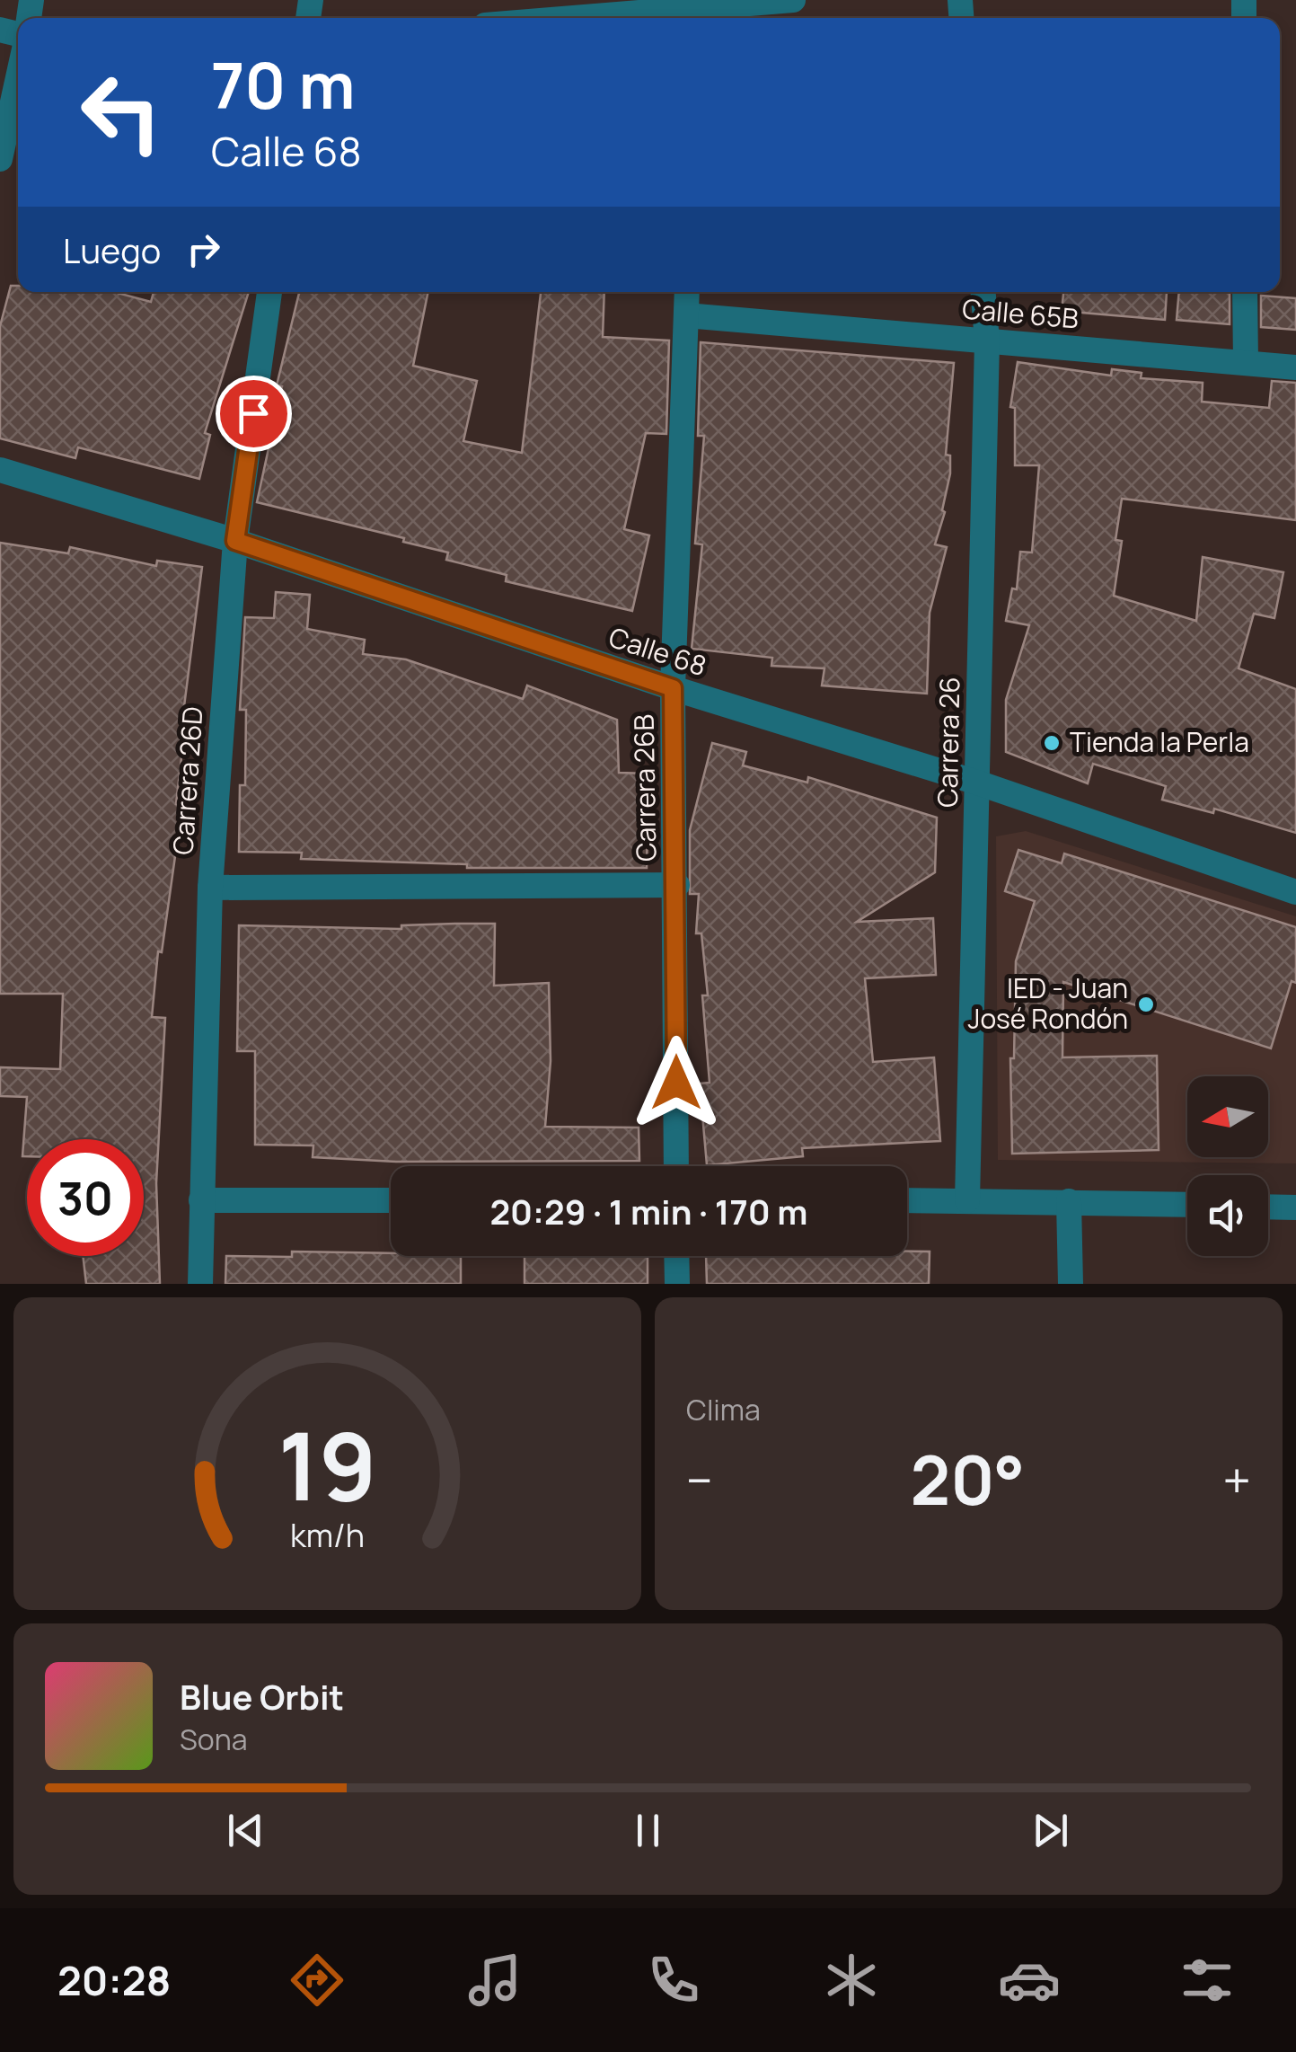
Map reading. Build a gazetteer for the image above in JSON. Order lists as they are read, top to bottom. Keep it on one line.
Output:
{"streets":{"street":["Calle 65B","Calle 68","Carrera 26","Carrera 26D","Carrera 26B"]},"crossings":[["Calle 65B","Carrera 26"],["Calle 65B","Carrera 26B"],["Calle 68","Carrera 26"],["Calle 68","Carrera 26D"],["Calle 68","Carrera 26B"]],"places":["Tienda la Perla","IED - Juan José Rondón"],"north":"left","page":{"turn":["70 m","Calle 68"],"then":"Luego","limit":"30","trip":"20:29 · 1 min · 170 m","tile":"Clima","heat":["−","20°","+"],"song":["Blue Orbit","Sona"],"tabs":"20:28","gauge":["19","km/h"]}}
